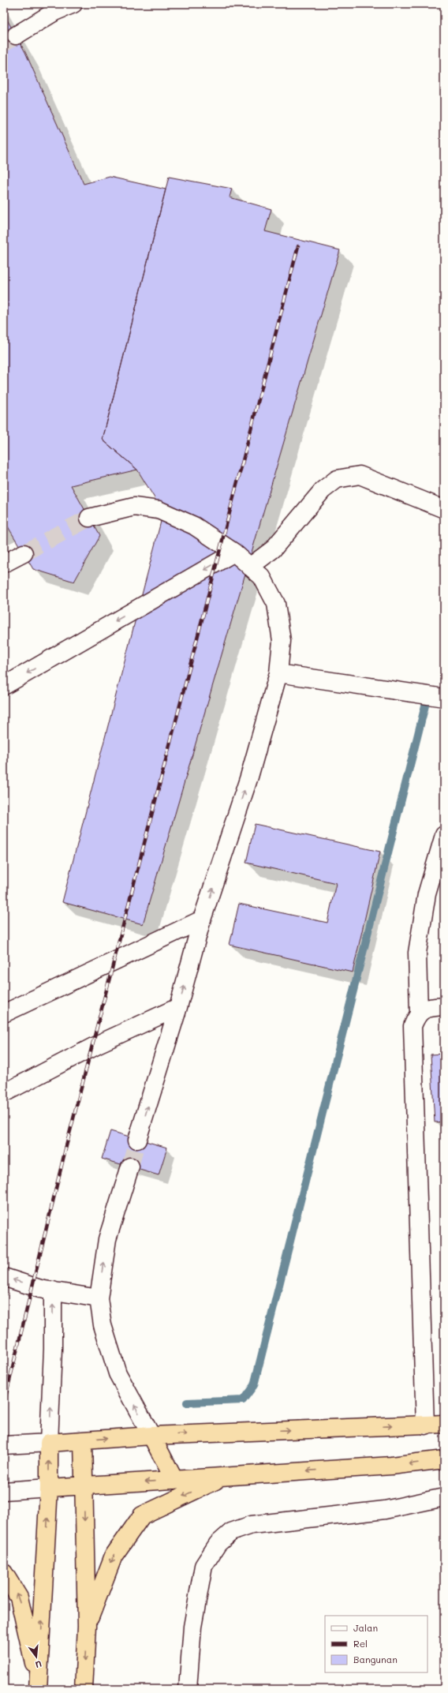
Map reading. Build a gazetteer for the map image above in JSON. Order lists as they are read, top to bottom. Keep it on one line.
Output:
{"legend":["Jalan","Rel","Bangunan"],"north":"bottom"}
